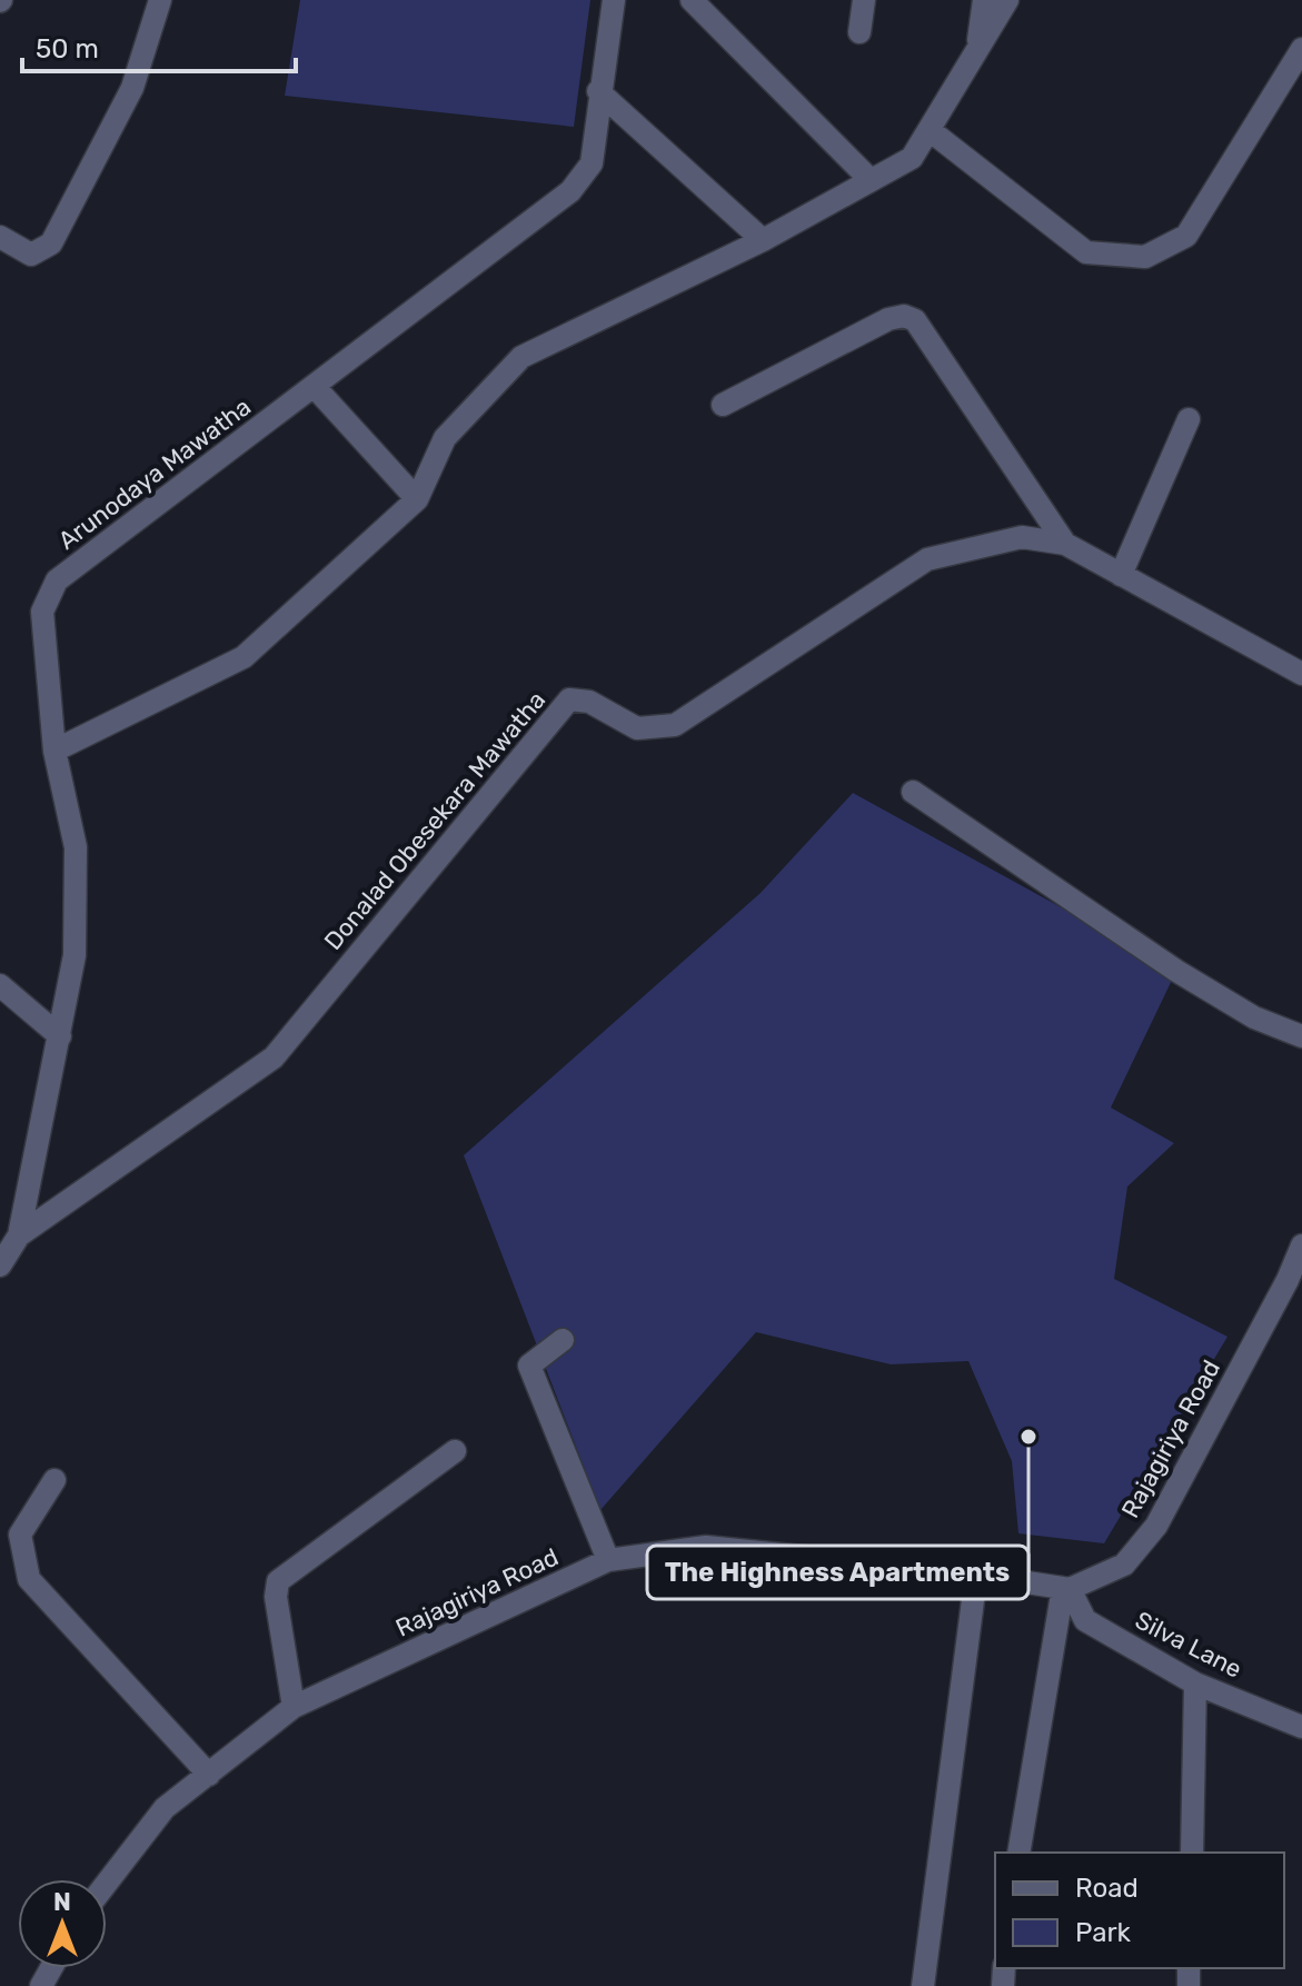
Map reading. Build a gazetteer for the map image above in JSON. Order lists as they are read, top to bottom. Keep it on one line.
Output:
{"streets":{"street":["Arunodaya Mawatha","Donalad Obesekara Mawatha","Rajagiriya Road","Silva Lane"]},"crossings":[["Arunodaya Mawatha","Donalad Obesekara Mawatha"],["Rajagiriya Road","Silva Lane"]],"places":["The Highness Apartments"],"legend":["Road","Park"],"scale_bar":"50 m","north":"top"}
